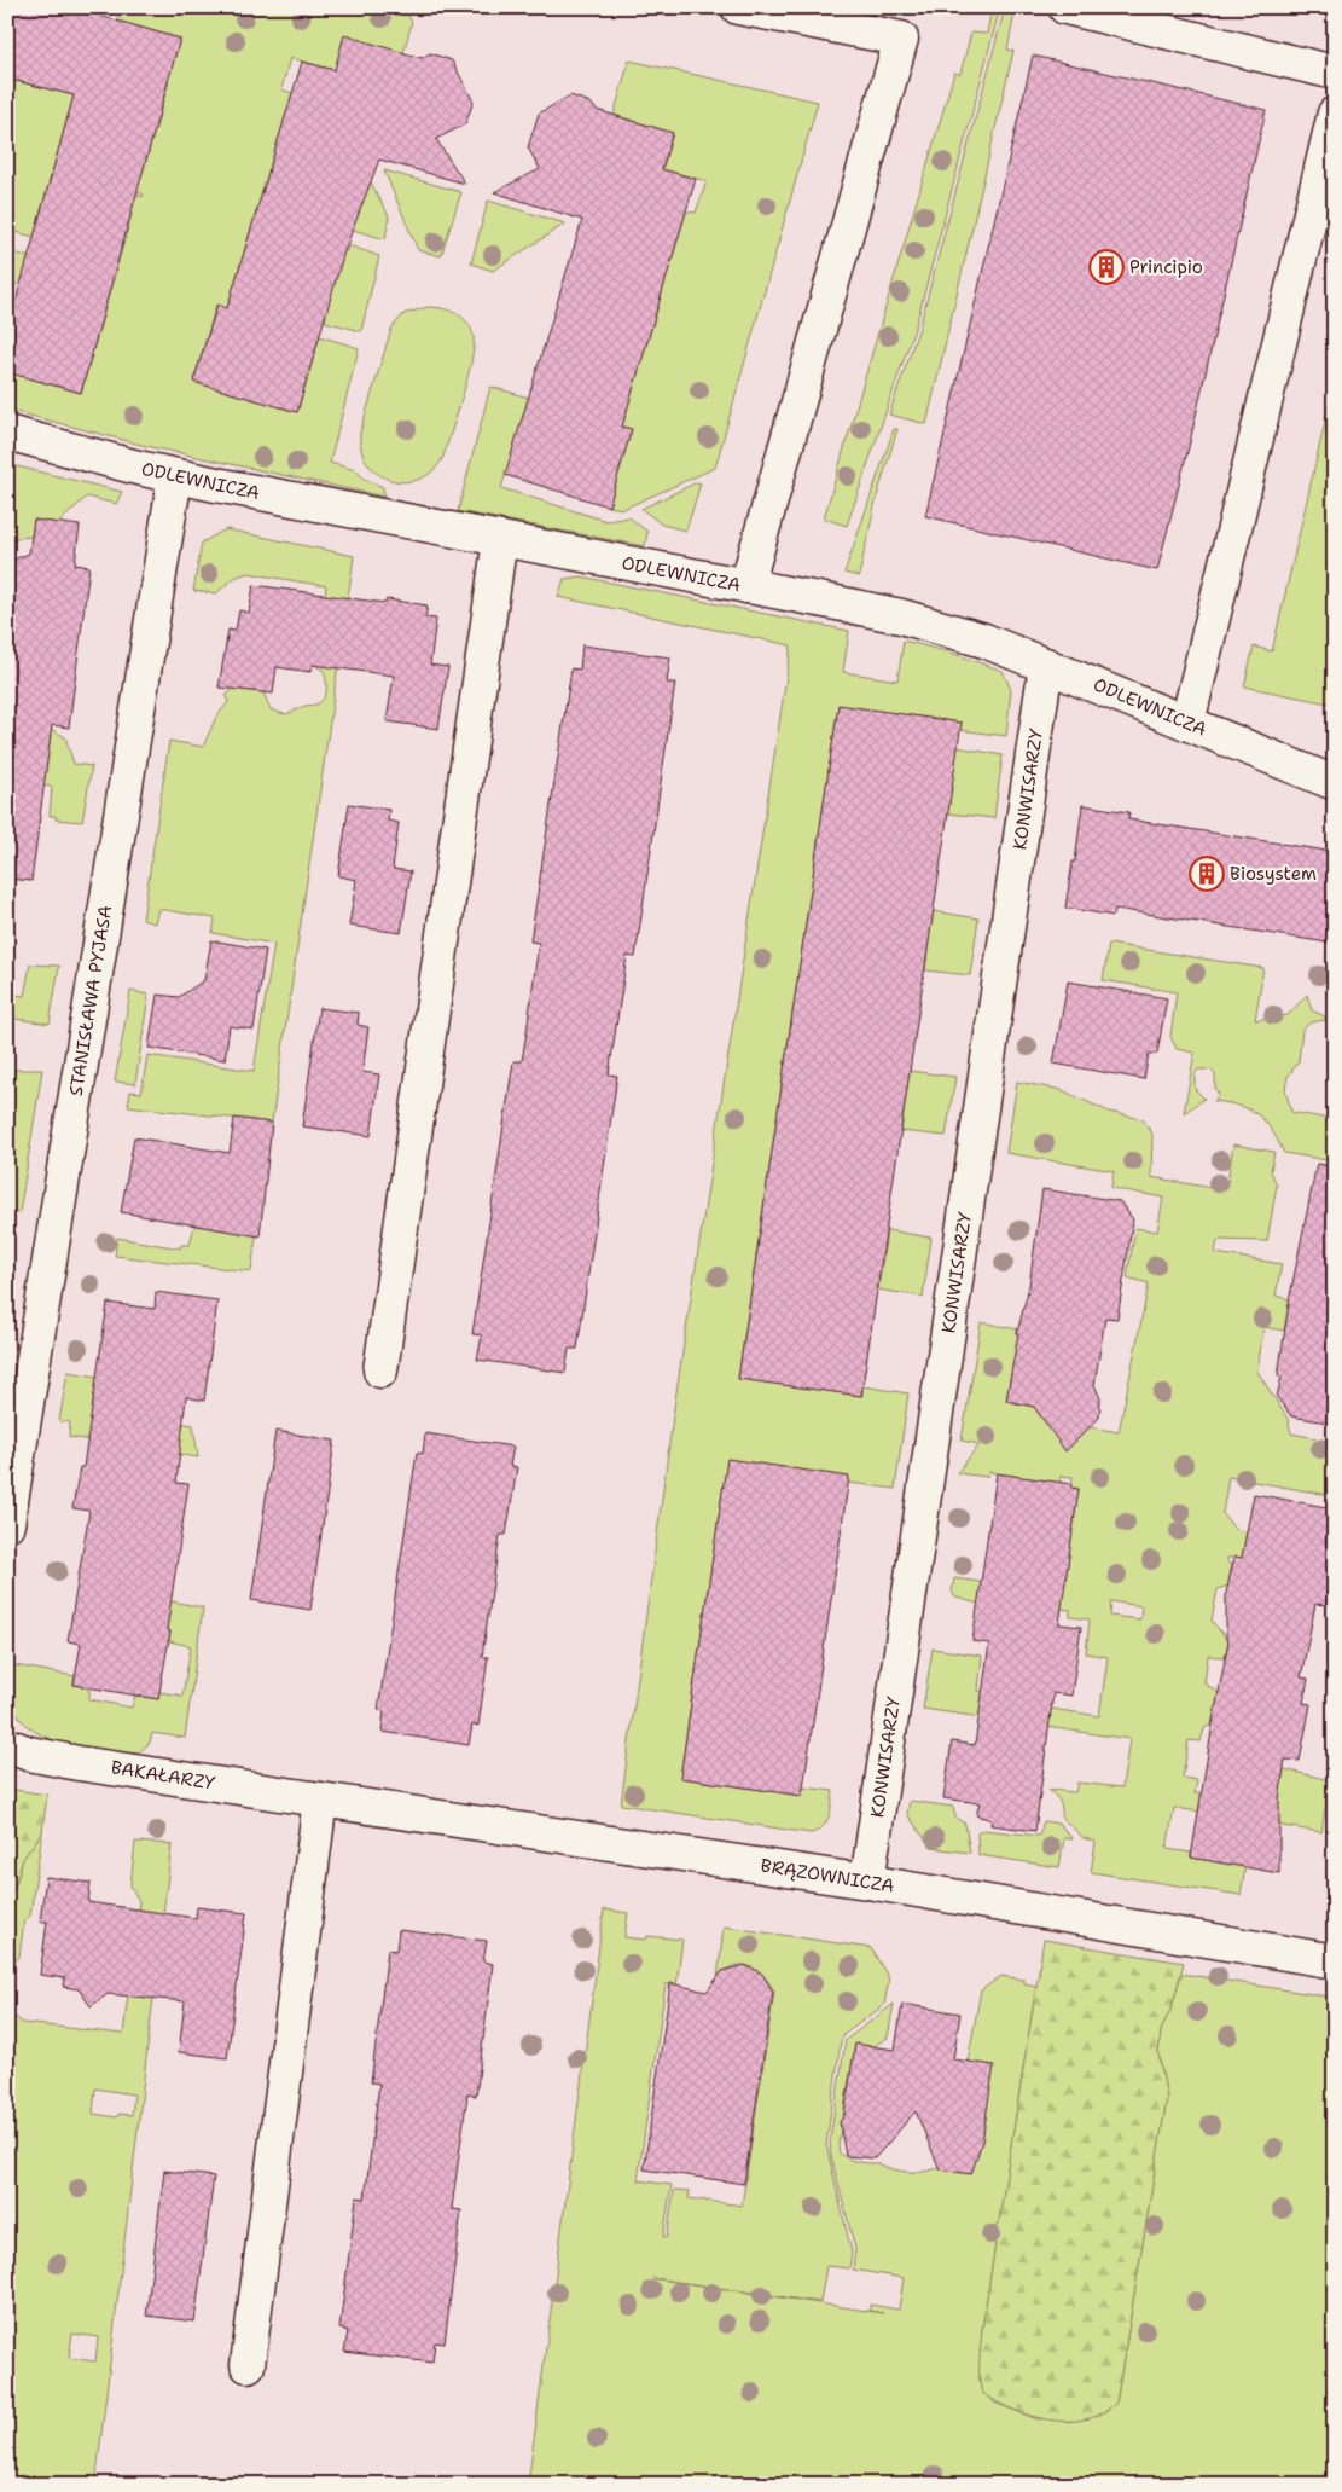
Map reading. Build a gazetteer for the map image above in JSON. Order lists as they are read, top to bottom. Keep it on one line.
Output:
{"streets":{"street":["ODLEWNICZA","KONWISARZY","STANISŁAWA PYJASA","BAKAŁARZY","BRĄZOWNICZA"]},"crossings":[["ODLEWNICZA","KONWISARZY"],["ODLEWNICZA","STANISŁAWA PYJASA"],["KONWISARZY","BRĄZOWNICZA"],["BAKAŁARZY","BRĄZOWNICZA"]],"places":{"building":["Principio","Biosystem"]}}
